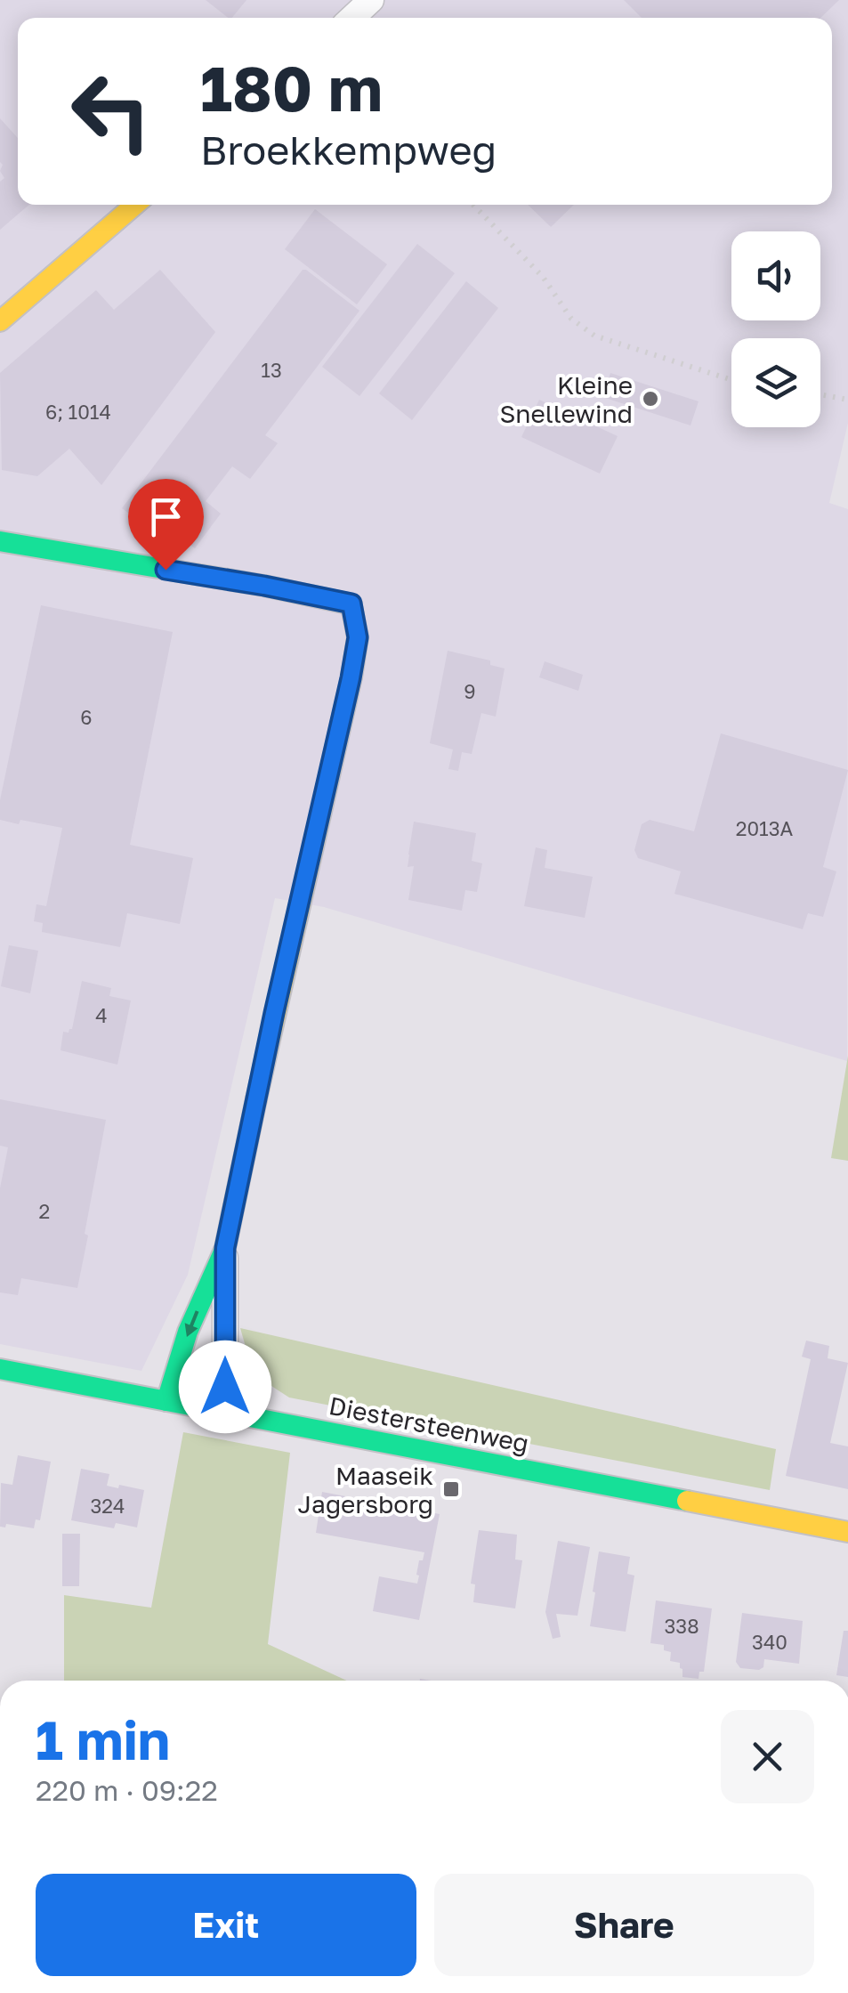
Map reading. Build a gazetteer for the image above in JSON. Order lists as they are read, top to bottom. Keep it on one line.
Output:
{"streets":{"street":["Diestersteenweg"]},"places":{"other":["Kleine Snellewind"],"transit":["Maaseik Jagersborg"]},"house_numbers":["13","6; 1014","9","6","2013A","4","2","324","338","340"],"page":{"turn":["180 m","Broekkempweg"],"heading":["1 min","220 m · 09:22"],"buttons":["Exit","Share"]}}
